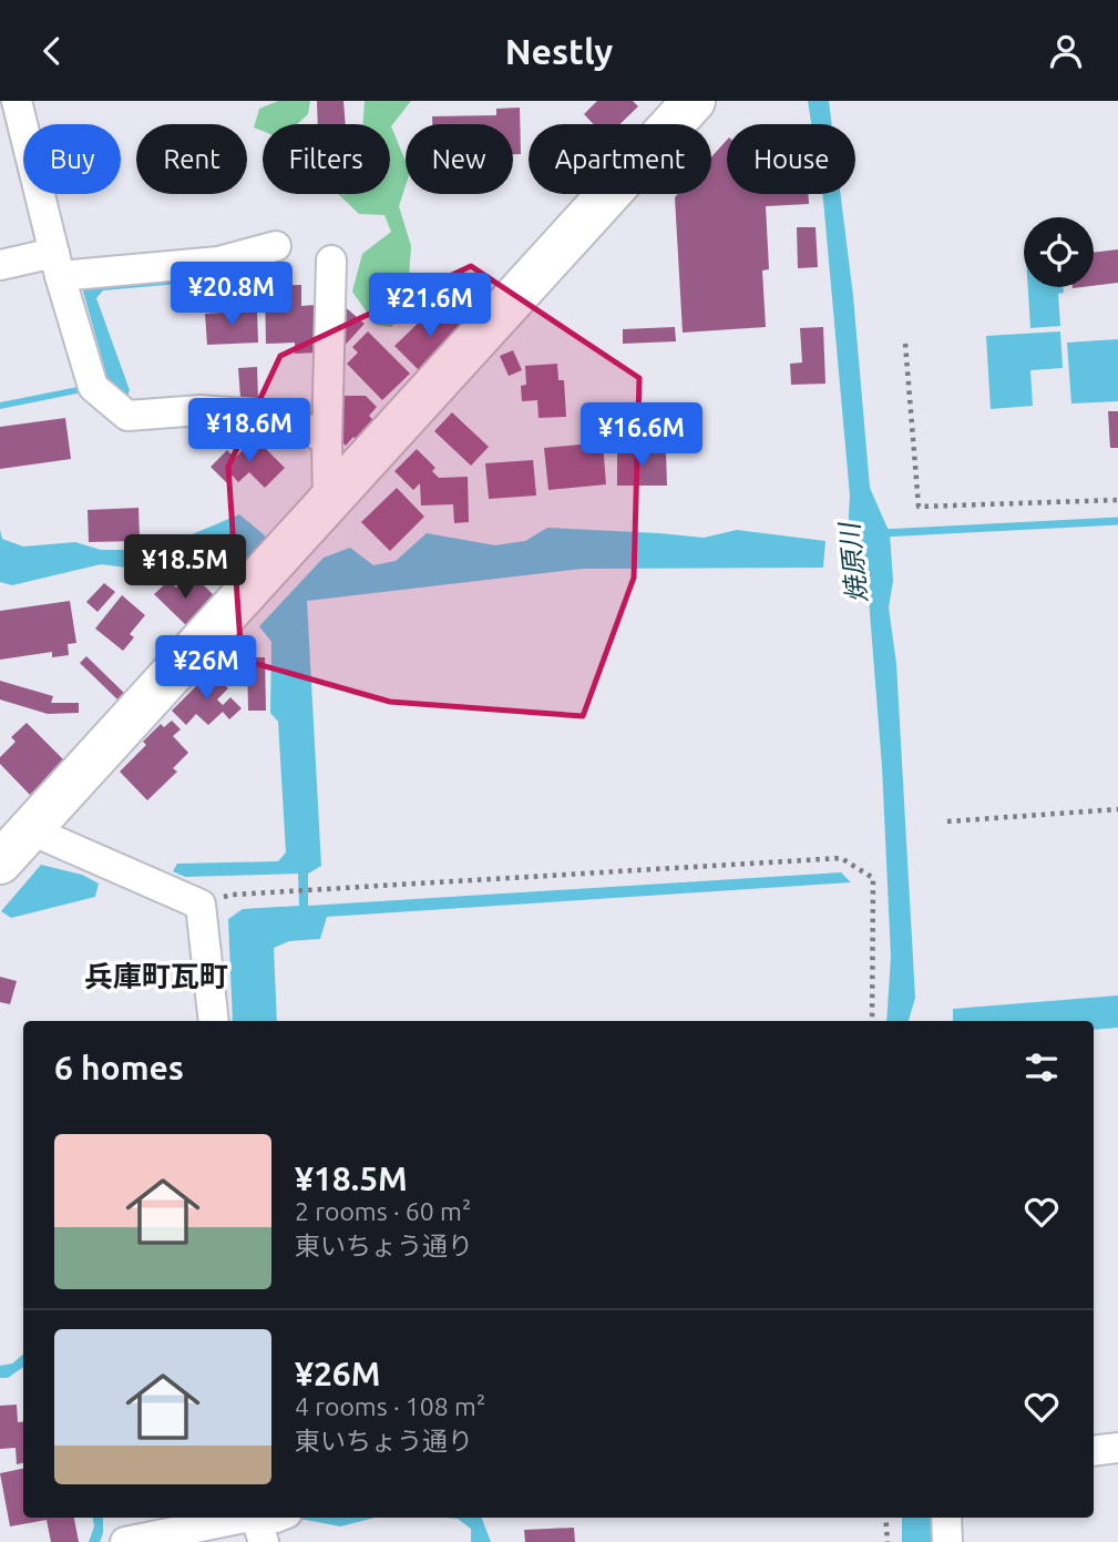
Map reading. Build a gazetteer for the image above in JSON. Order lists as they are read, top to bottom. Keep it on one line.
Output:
{"districts":["兵庫町瓦町"],"water":["焼原川"],"page":{"header":"Nestly","chip":["Buy","Rent","Filters","New","Apartment","House"],"price":["¥20.8M","¥21.6M","¥18.6M","¥16.6M","¥18.5M","¥26M"],"heading":"6 homes","list":[{"name":"¥18.5M","note":"2 rooms · 60 m² · 東いちょう通り"},{"name":"¥26M","note":"4 rooms · 108 m² · 東いちょう通り"}]}}
